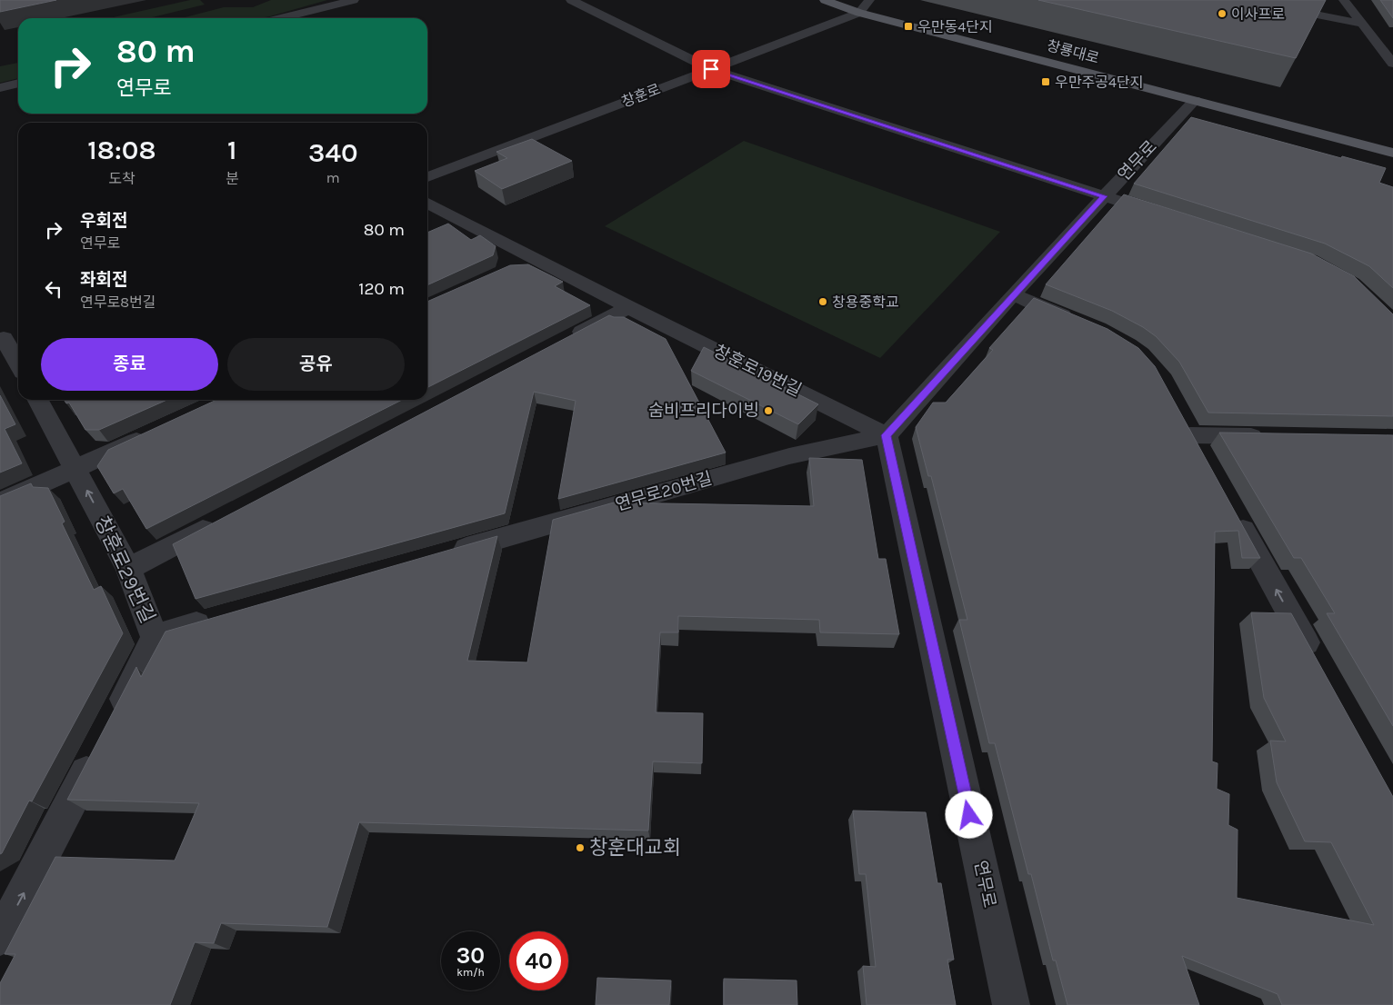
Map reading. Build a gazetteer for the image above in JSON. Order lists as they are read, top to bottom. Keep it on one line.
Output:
{"streets":{"main road":["창룡대로"],"street":["창훈로","연무로","창훈로19번길","연무로20번길","창훈로29번길"]},"crossings":[["창룡대로","창훈로"],["창룡대로","연무로"],["연무로","창훈로19번길"],["연무로","연무로20번길"],["창훈로19번길","연무로20번길"]],"one_way":["창훈로29번길"],"places":{"other":["이사프로","창용중학교","숨비프리다이빙","창훈대교회"],"transit":["우만동4단지","우만주공4단지"]},"page":{"turn":["80 m","연무로"],"eta":["18:08","도착","1","분","340","m"],"list":[{"name":"우회전","note":"연무로","value":"80 m"},{"name":"좌회전","note":"연무로8번길","value":"120 m"}],"buttons":["종료","공유"],"speed":"30 km/h","limit":"40"}}
